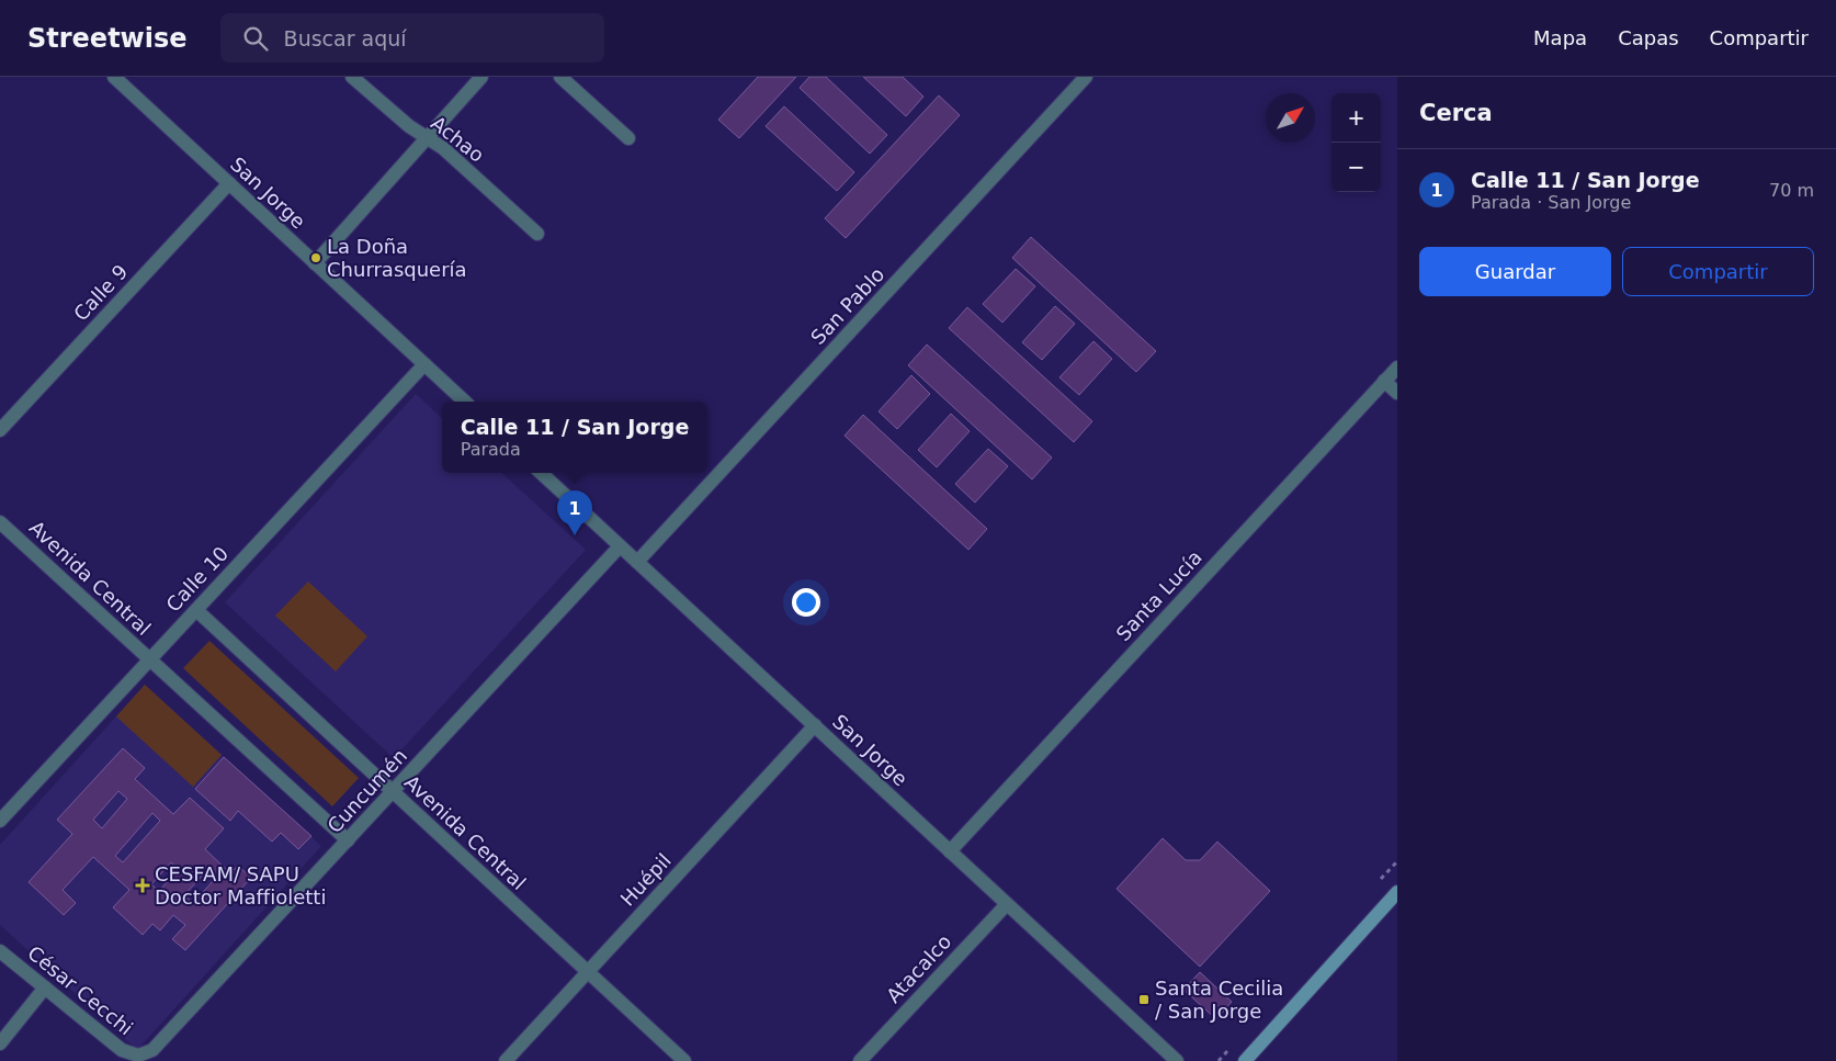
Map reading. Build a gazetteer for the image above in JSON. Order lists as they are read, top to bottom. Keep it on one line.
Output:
{"streets":{"street":["Achao","San Jorge","Calle 9","San Pablo","Avenida Central","Calle 10","Santa Lucía","Cuncumén","Huépil","Atacalco","César Cecchi"]},"crossings":[["San Jorge","Calle 9"],["San Jorge","San Pablo"],["San Jorge","Calle 10"],["San Jorge","Santa Lucía"],["San Jorge","Cuncumén"],["San Jorge","Huépil"],["San Jorge","Atacalco"],["Avenida Central","Calle 10"],["Avenida Central","Cuncumén"],["Avenida Central","Huépil"],["Cuncumén","César Cecchi"]],"places":{"other":["La Doña Churrasquería"],"health":["CESFAM/ SAPU Doctor Maffioletti"],"transit":["Santa Cecilia / San Jorge"]},"north":"top right","page":{"header":"Streetwise","search":"Buscar aquí","nav":["Mapa","Capas","Compartir"],"heading":"Cerca","map_buttons":["+","−"],"list":[{"mark":"1","name":"Calle 11 / San Jorge","note":"Parada · San Jorge","value":"70 m"}],"buttons":["Guardar","Compartir"],"popup":["Calle 11 / San Jorge","Parada"],"pins":"1"}}
